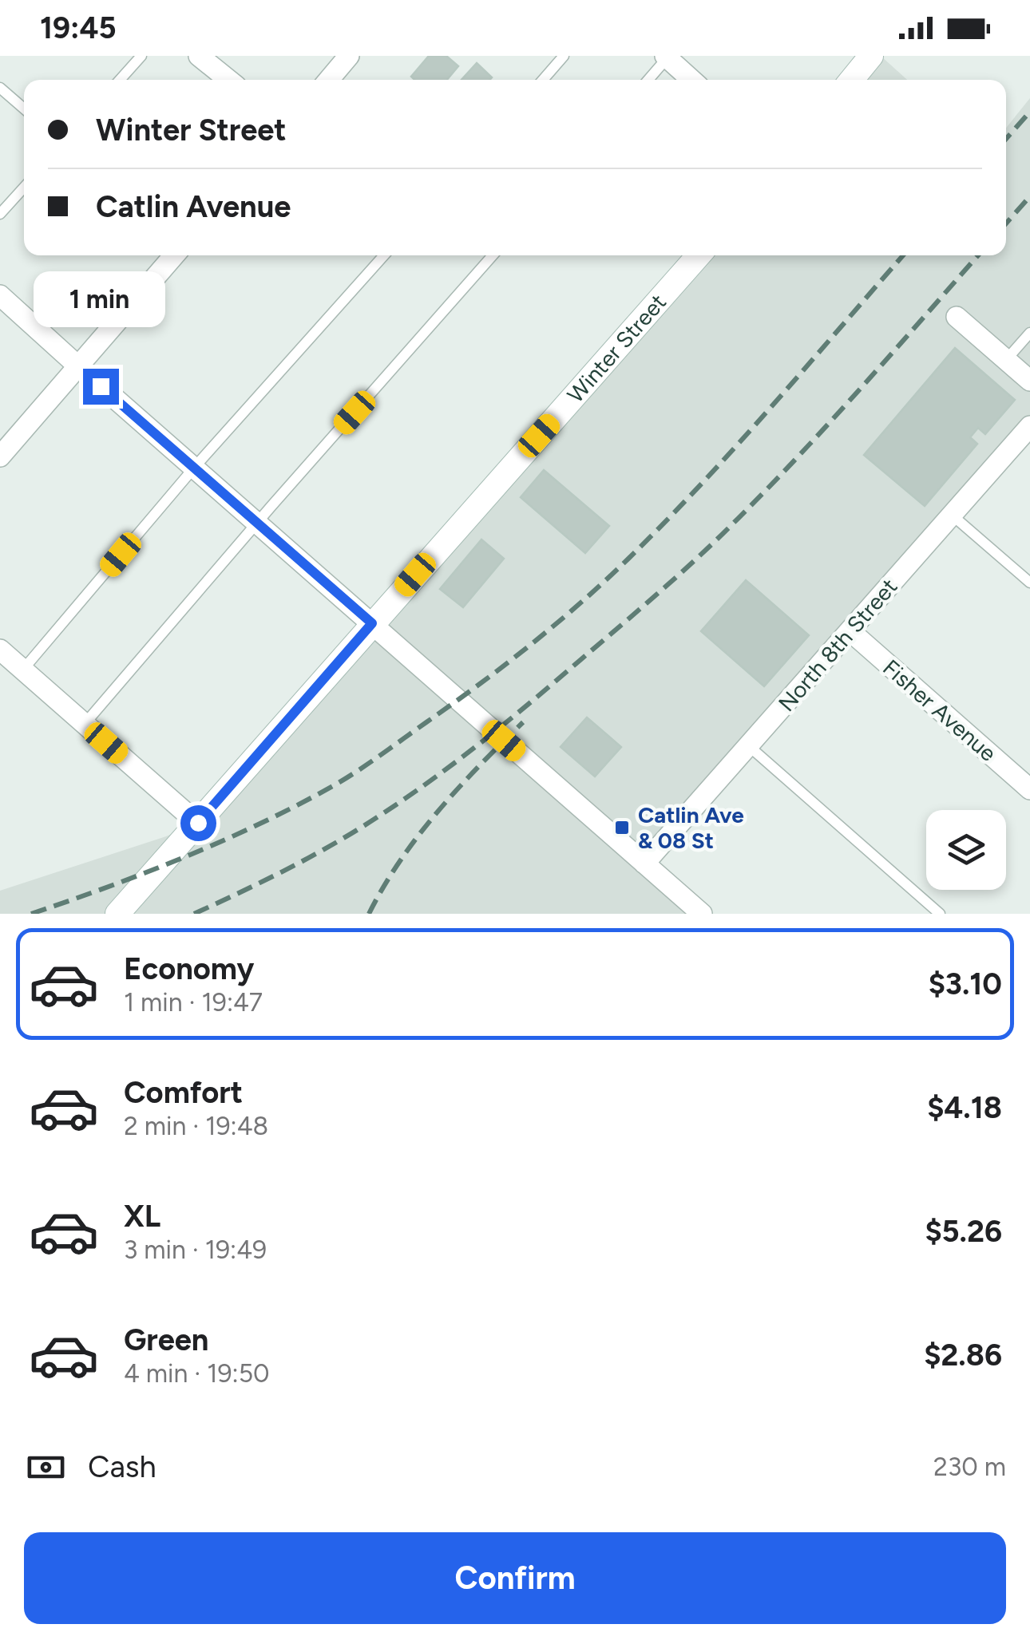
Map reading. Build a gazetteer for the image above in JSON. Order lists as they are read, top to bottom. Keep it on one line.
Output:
{"streets":{"street":["Winter Street","North 8th Street","Fisher Avenue"]},"crossings":[["North 8th Street","Fisher Avenue"]],"places":{"transit":["Catlin Ave & 08 St"]},"page":{"status":"19:45","banner":["Winter Street","Catlin Avenue"],"bubble":"1 min","list":[{"name":"Economy","note":"1 min · 19:47","value":"$3.10"},{"name":"Comfort","note":"2 min · 19:48","value":"$4.18"},{"name":"XL","note":"3 min · 19:49","value":"$5.26"},{"name":"Green","note":"4 min · 19:50","value":"$2.86"}],"pay":["Cash","230 m"],"buttons":"Confirm"}}
